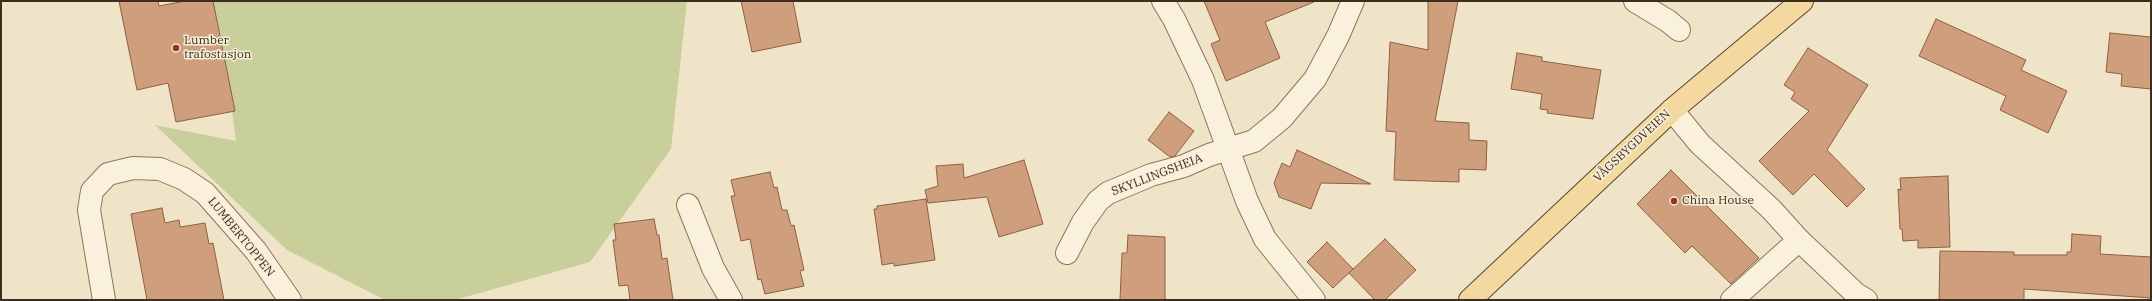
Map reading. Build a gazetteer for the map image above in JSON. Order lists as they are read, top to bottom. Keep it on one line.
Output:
{"streets":{"main road":["VÅGSBYGDVEIEN"],"street":["SKYLLINGSHEIA","LUMBERTOPPEN"]},"places":["Lumber trafostasjon","China House"]}
